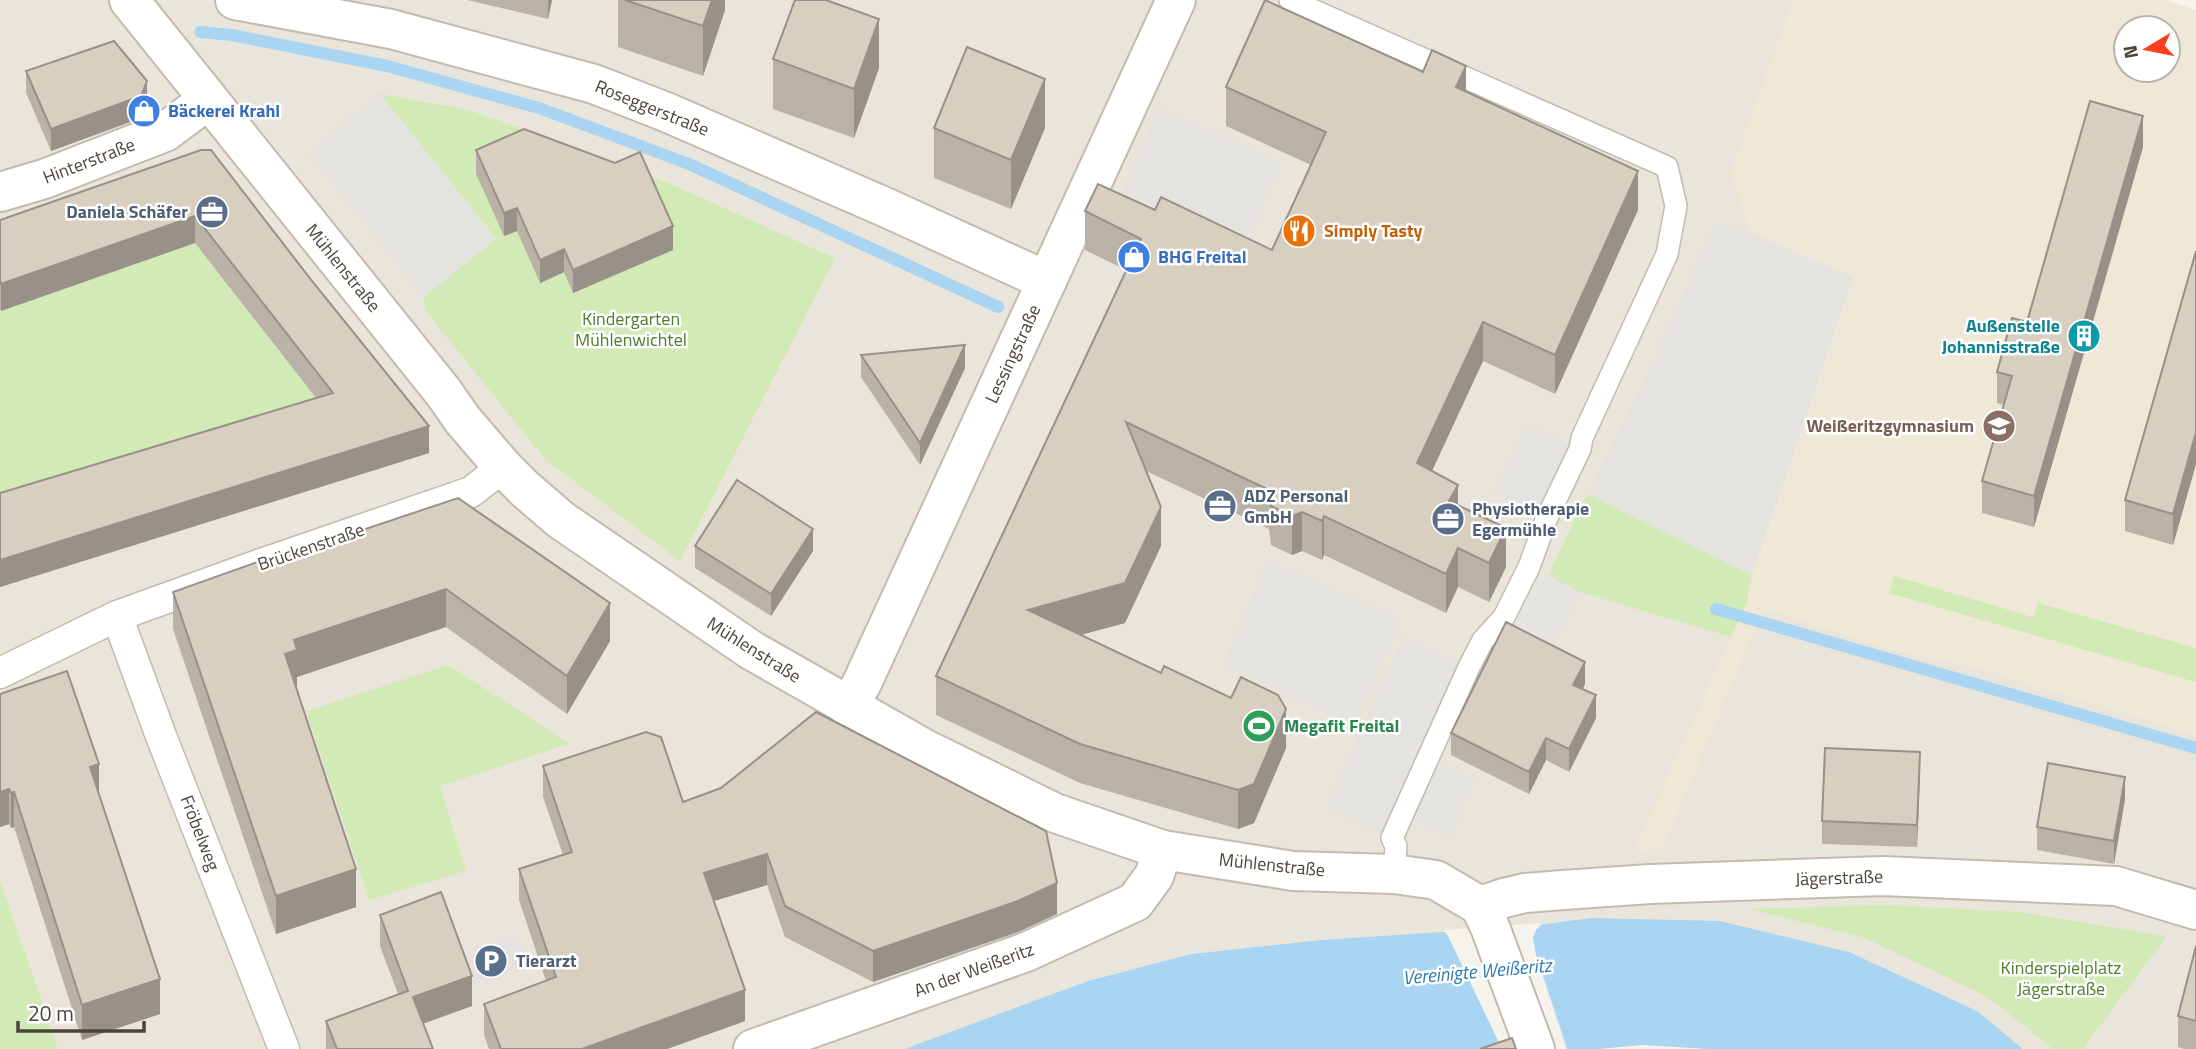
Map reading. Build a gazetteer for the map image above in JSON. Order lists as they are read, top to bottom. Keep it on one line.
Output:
{"streets":{"street":["Roseggerstraße","Hinterstraße","Mühlenstraße","Lessingstraße","Brückenstraße","Fröbelweg","Jägerstraße","An der Weißeritz"]},"crossings":[["Roseggerstraße","Lessingstraße"],["Hinterstraße","Mühlenstraße"],["Mühlenstraße","Lessingstraße"],["Mühlenstraße","Brückenstraße"],["Mühlenstraße","Jägerstraße"],["Mühlenstraße","An der Weißeritz"],["Brückenstraße","Fröbelweg"]],"water":["Vereinigte Weißeritz"],"parks":["Kindergarten Mühlenwichtel","Kinderspielplatz Jägerstraße"],"places":{"shop":["Bäckerei Krahl","BHG Freital"],"office":["Daniela Schäfer","ADZ Personal GmbH","Physiotherapie Egermühle"],"restaurant":["Simply Tasty"],"building":["Außenstelle Johannisstraße"],"school or university":["Weißeritzgymnasium"],"sports":["Megafit Freital"],"parking":["Tierarzt"]},"scale_bar":"20 m","north":"left"}
